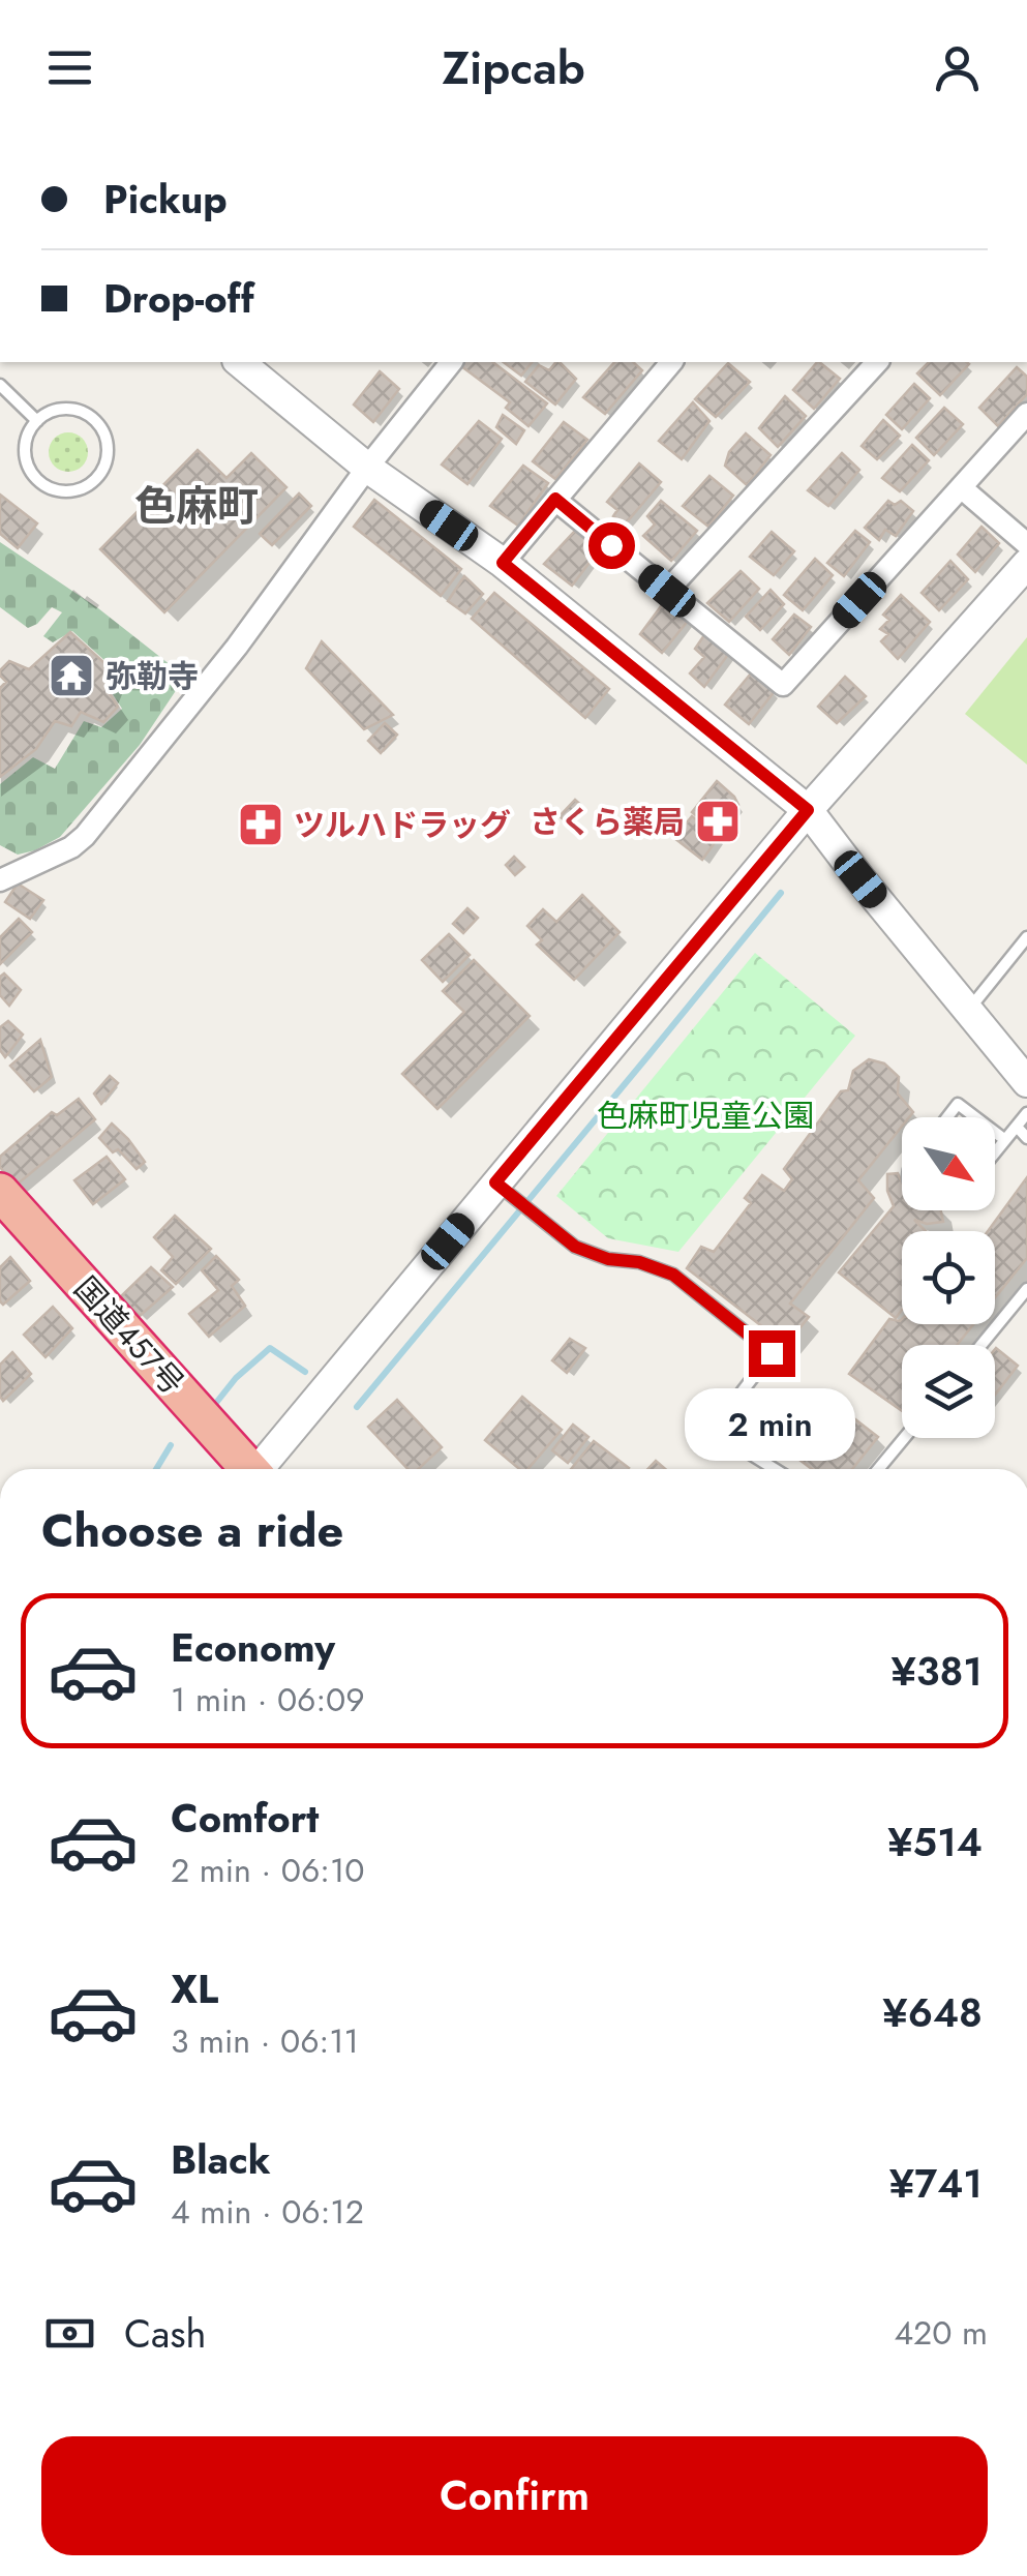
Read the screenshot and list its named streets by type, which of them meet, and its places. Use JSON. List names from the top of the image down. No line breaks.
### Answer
{"streets":{"highway":["国道457号"]},"districts":["色麻町"],"parks":["色麻町児童公園"],"places":{"temple":["弥勒寺"],"pharmacy":["さくら薬局","ツルハドラッグ"]},"north":"bottom right","page":{"header":"Zipcab","banner":["Pickup","Drop-off"],"bubble":"2 min","heading":"Choose a ride","list":[{"name":"Economy","note":"1 min · 06:09","value":"¥381"},{"name":"Comfort","note":"2 min · 06:10","value":"¥514"},{"name":"XL","note":"3 min · 06:11","value":"¥648"},{"name":"Black","note":"4 min · 06:12","value":"¥741"}],"pay":["Cash","420 m"],"buttons":"Confirm"}}
